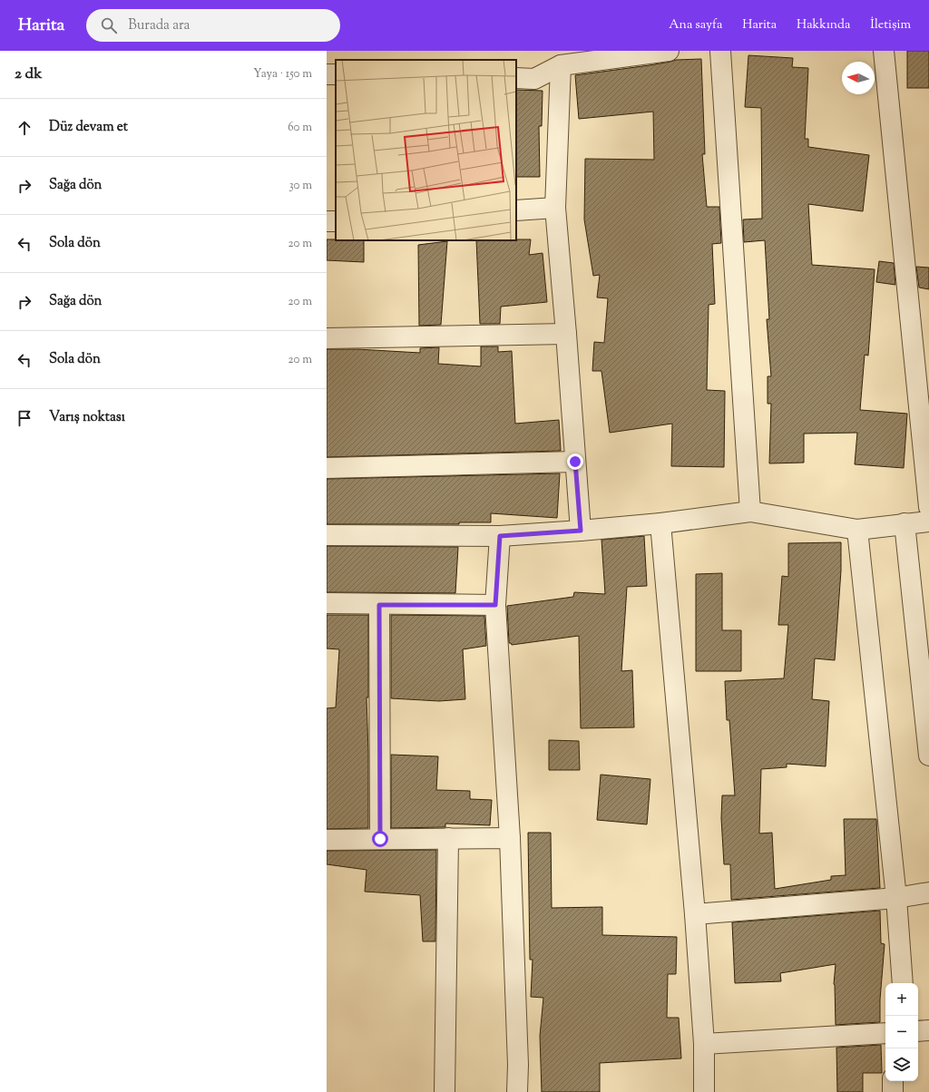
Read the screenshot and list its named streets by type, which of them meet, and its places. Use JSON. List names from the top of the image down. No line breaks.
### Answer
{"north":"left","page":{"header":"Harita","search":"Burada ara","nav":["Ana sayfa","Harita","Hakkında","İletişim"],"heading":["2 dk","Yaya · 150 m"],"list":[["Düz devam et","60 m"],["Sağa dön","30 m"],["Sola dön","20 m"],["Sağa dön","20 m"],["Sola dön","20 m"],"Varış noktası"],"map_buttons":["+","−"]}}
